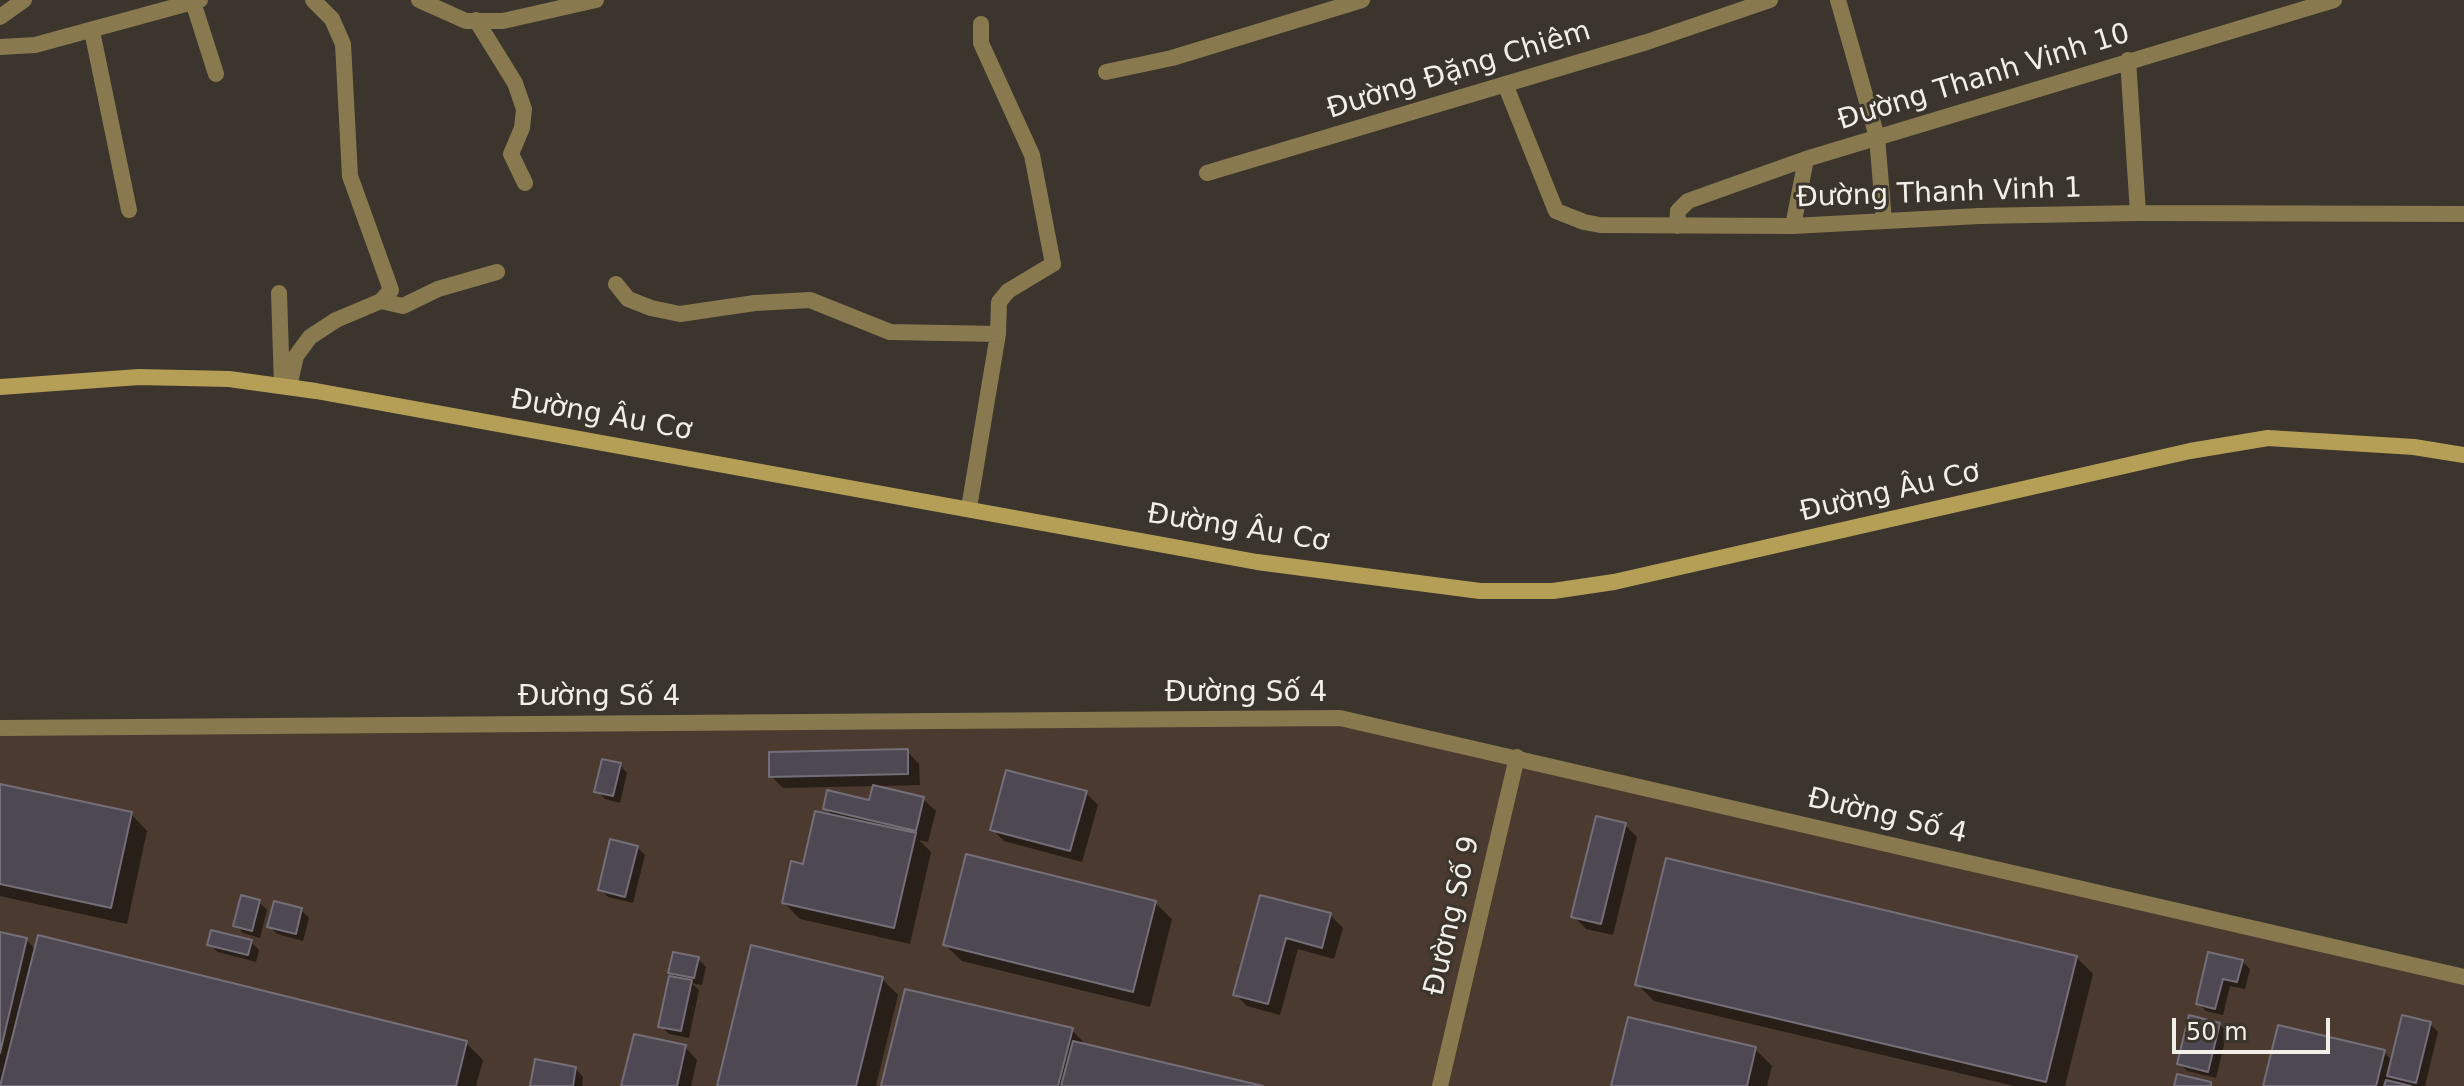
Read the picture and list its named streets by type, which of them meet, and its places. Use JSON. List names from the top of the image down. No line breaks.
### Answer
{"streets":{"main road":["Đường Âu Cơ"],"street":["Đường Đặng Chiêm","Đường Thanh Vinh 10","Đường Thanh Vinh 1","Đường Số 4","Đường Số 9"]},"crossings":[["Đường Đặng Chiêm","Đường Thanh Vinh 1"],["Đường Thanh Vinh 10","Đường Thanh Vinh 1"],["Đường Số 4","Đường Số 9"]],"scale_bar":"50 m"}
